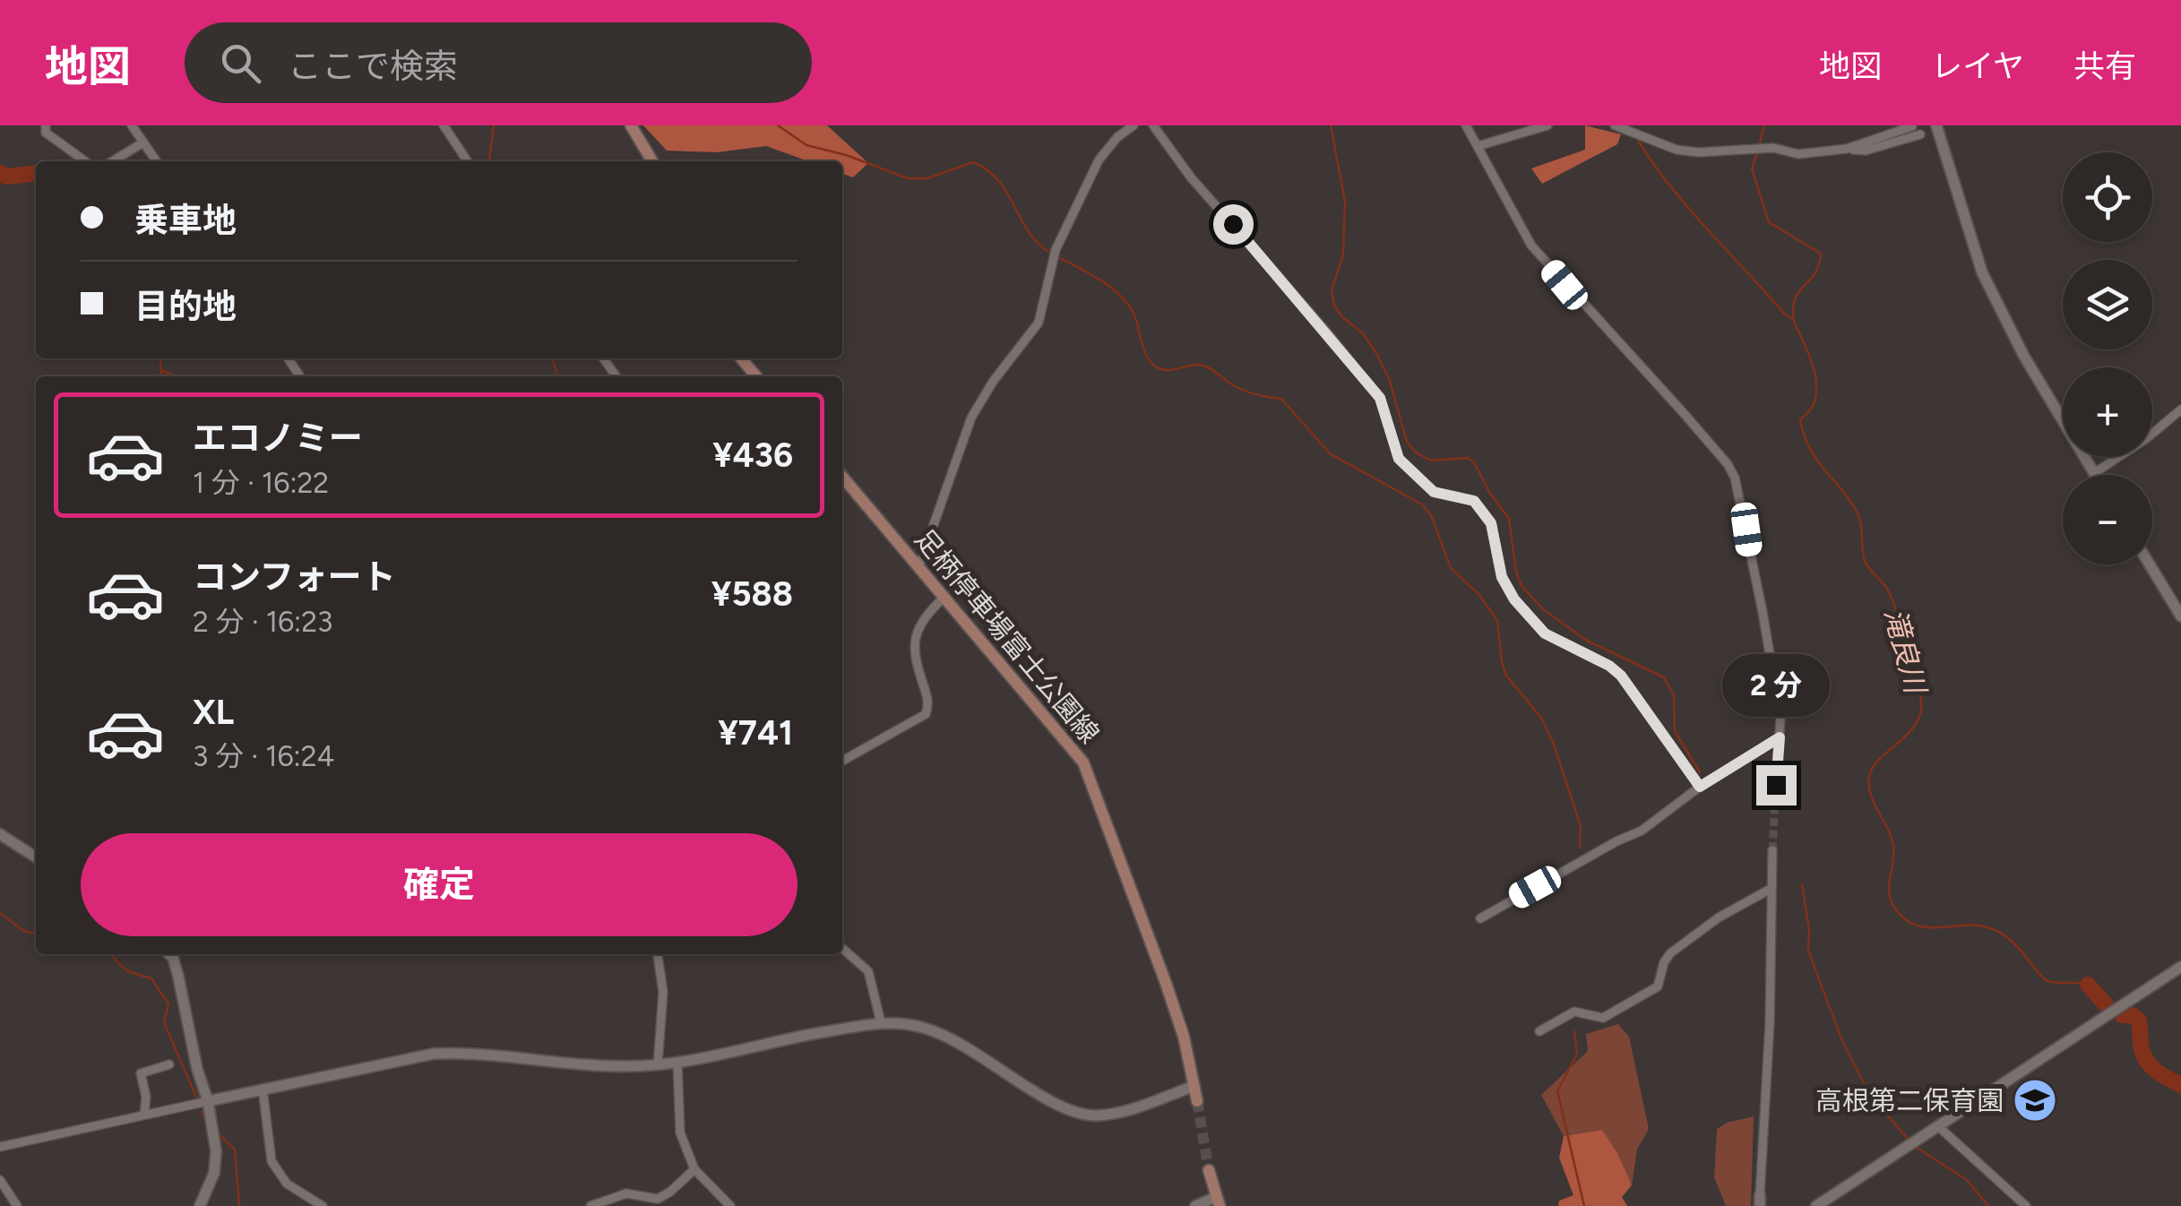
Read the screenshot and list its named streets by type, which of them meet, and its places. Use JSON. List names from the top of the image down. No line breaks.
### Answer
{"streets":{"main road":["足柄停車場富士公園線"]},"water":["滝良川"],"places":{"school or university":["高根第二保育園"]},"page":{"header":"地図","search":"ここで検索","nav":["地図","レイヤ","共有"],"map_buttons":["+","−"],"banner":["乗車地","目的地"],"list":[{"name":"エコノミー","note":"1 分 · 16:22","value":"¥436"},{"name":"コンフォート","note":"2 分 · 16:23","value":"¥588"},{"name":"XL","note":"3 分 · 16:24","value":"¥741"}],"bubble":"2 分","buttons":"確定"}}
